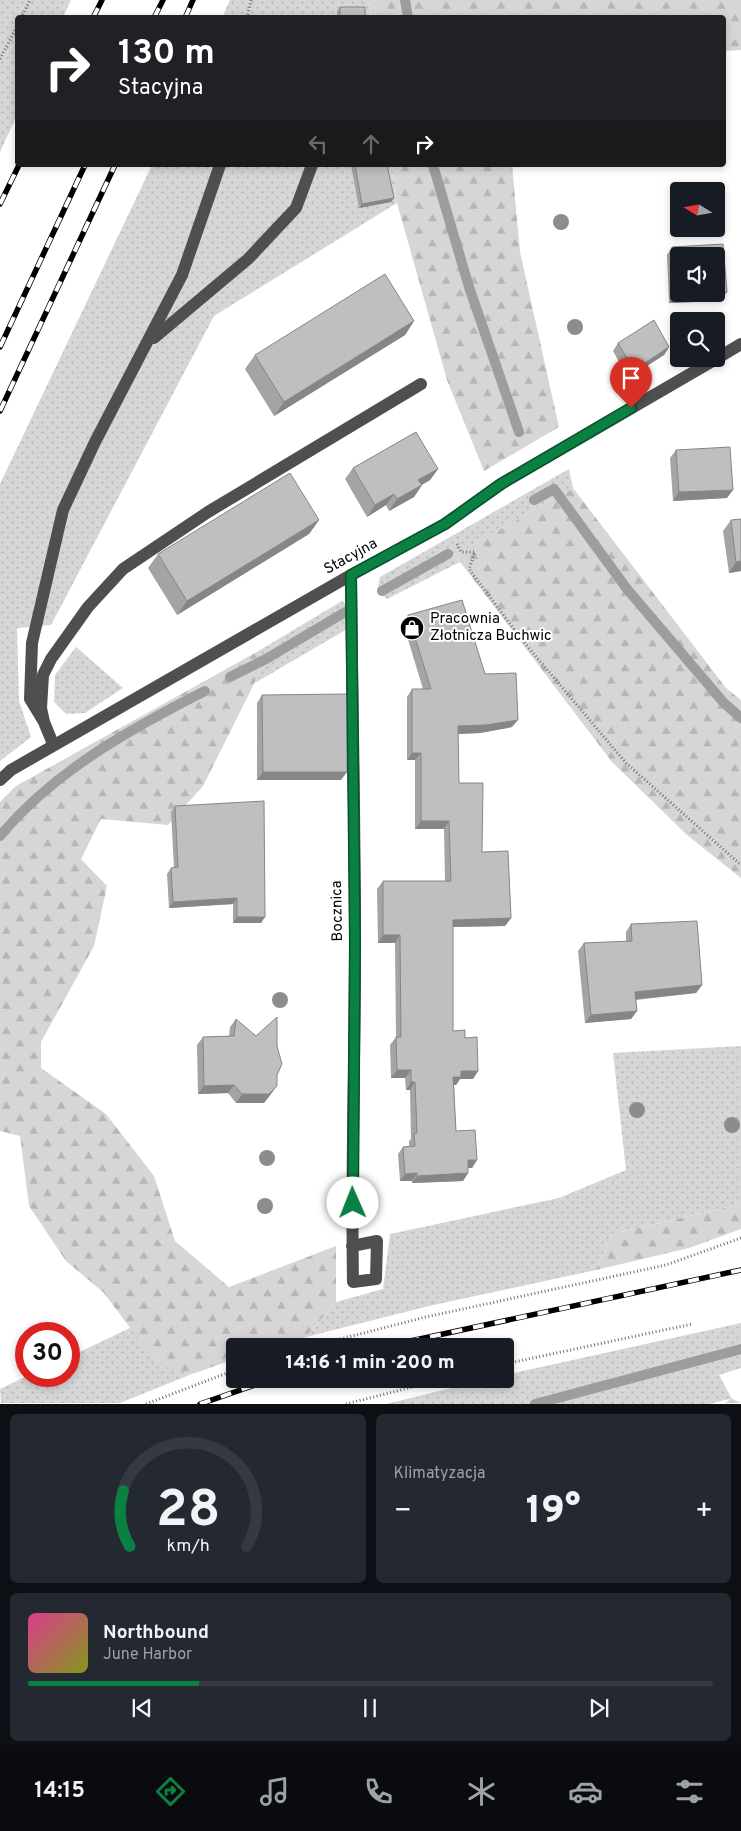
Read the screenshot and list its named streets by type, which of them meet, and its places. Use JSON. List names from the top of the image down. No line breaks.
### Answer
{"streets":{"street":["Stacyjna","Bocznica"]},"crossings":[["Stacyjna","Bocznica"]],"places":{"shop":["Pracownia Złotnicza Buchwic"]},"north":"left","page":{"turn":["130 m","Stacyjna"],"limit":"30","trip":"14:16 · 1 min · 200 m","tile":"Klimatyzacja","heat":["−","19°","+"],"song":["Northbound","June Harbor"],"tabs":"14:15","gauge":["28","km/h"]}}
